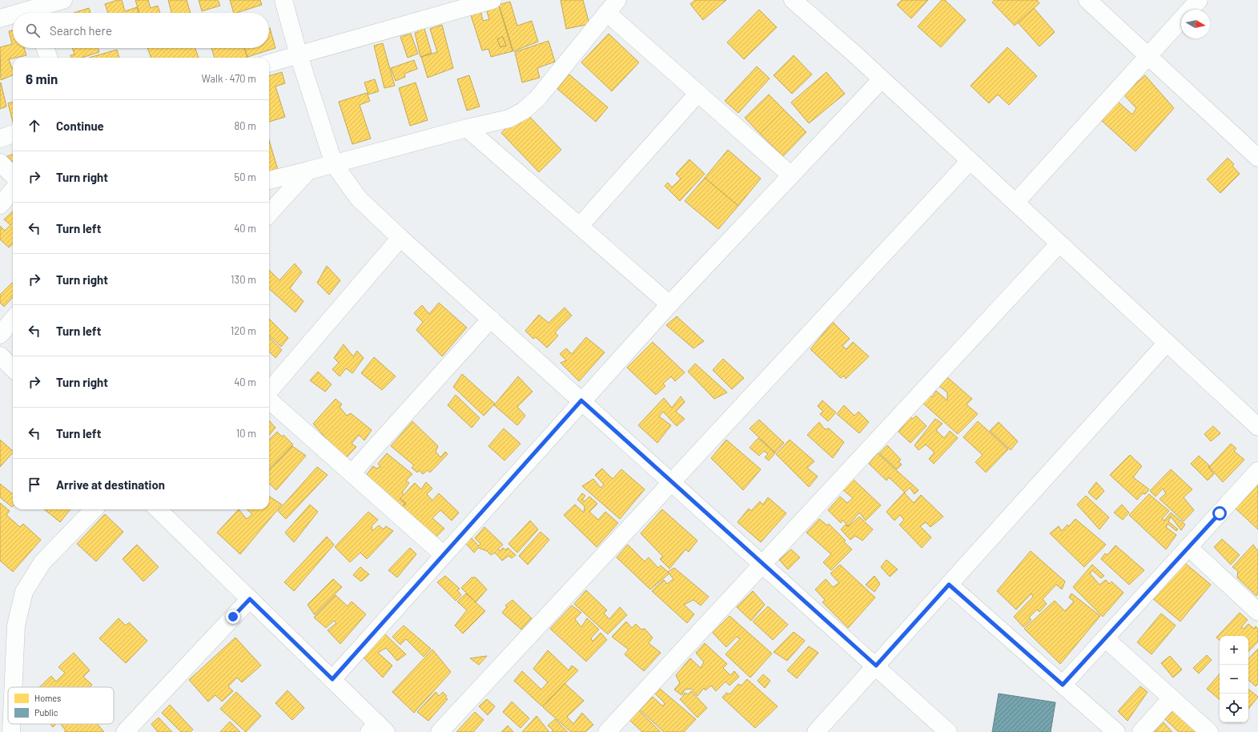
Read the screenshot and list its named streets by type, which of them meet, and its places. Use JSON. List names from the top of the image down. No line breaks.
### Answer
{"legend":["Homes","Public"],"north":"right","page":{"search":"Search here","heading":["6 min","Walk · 470 m"],"list":[["Continue","80 m"],["Turn right","50 m"],["Turn left","40 m"],["Turn right","130 m"],["Turn left","120 m"],["Turn right","40 m"],["Turn left","10 m"],"Arrive at destination"],"map_buttons":["+","−"]}}
